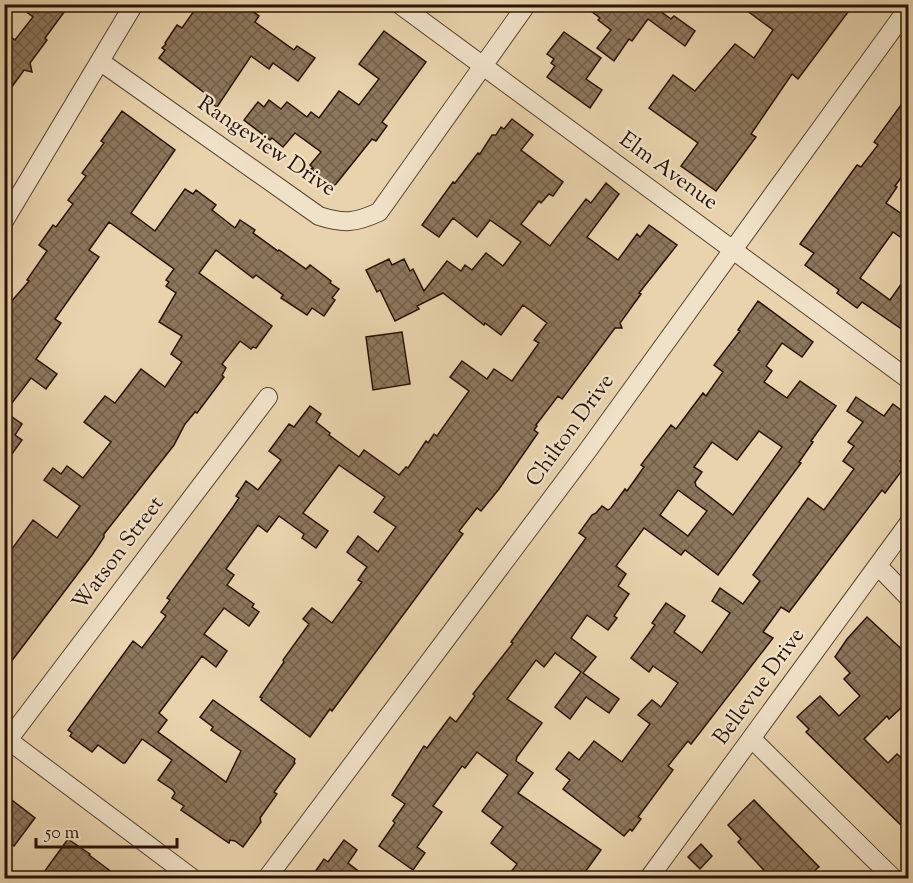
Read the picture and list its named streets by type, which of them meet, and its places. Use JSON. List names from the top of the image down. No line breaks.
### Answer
{"streets":{"street":["Rangeview Drive","Elm Avenue","Chilton Drive","Watson Street","Bellevue Drive"]},"crossings":[["Rangeview Drive","Elm Avenue"],["Elm Avenue","Chilton Drive"]],"scale_bar":"50 m"}
